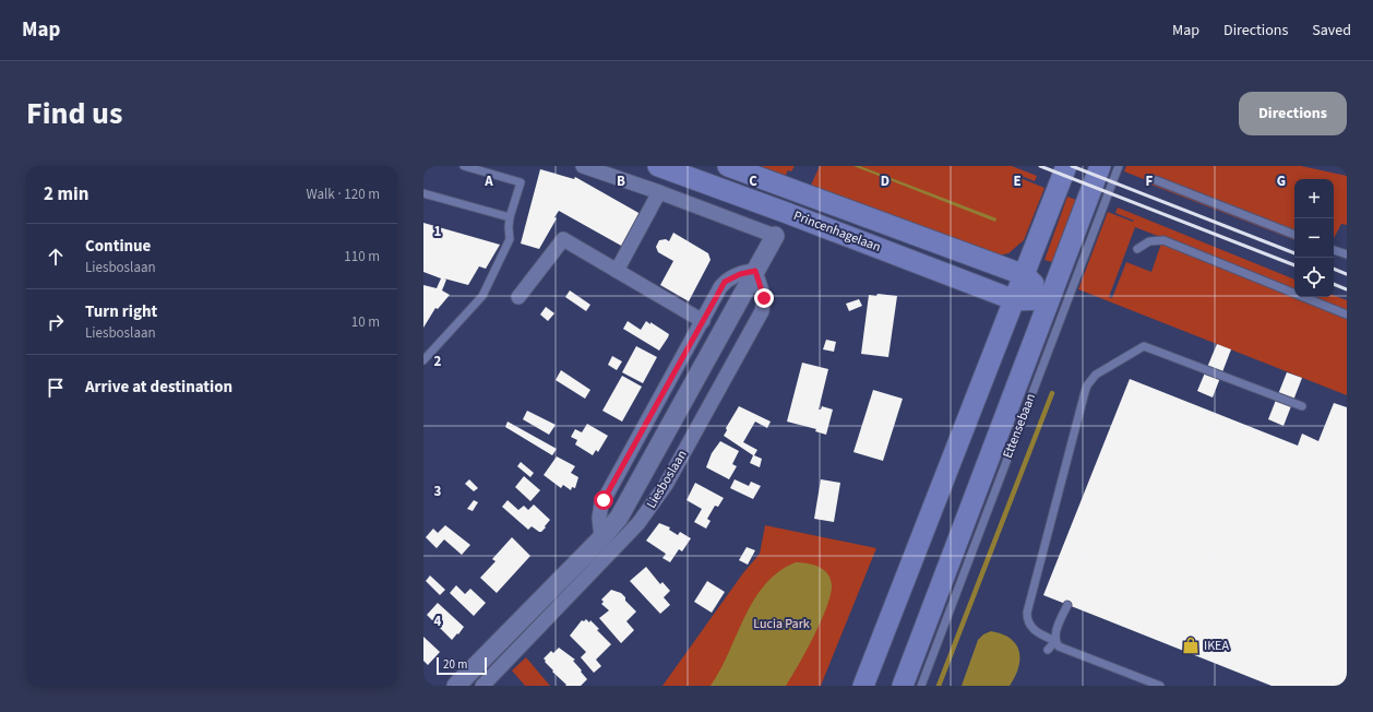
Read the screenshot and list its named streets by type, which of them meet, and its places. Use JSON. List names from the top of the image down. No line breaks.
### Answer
{"streets":{"main road":["Princenhagelaan","Ettensebaan"],"street":["Liesboslaan"]},"parks":["Lucia Park"],"places":{"shop":["IKEA"]},"scale_bar":"20 m","page":{"header":"Map","nav":["Map","Directions","Saved"],"title":"Find us","buttons":"Directions","heading":["2 min","Walk · 120 m"],"map_buttons":["+","−"],"list":[["Continue","Liesboslaan","110 m"],["Turn right","Liesboslaan","10 m"],"Arrive at destination"],"scale":"20 m"},"grid":{"columns":["A","B","C","D","E","F","G"],"rows":["1","2","3","4"]}}
